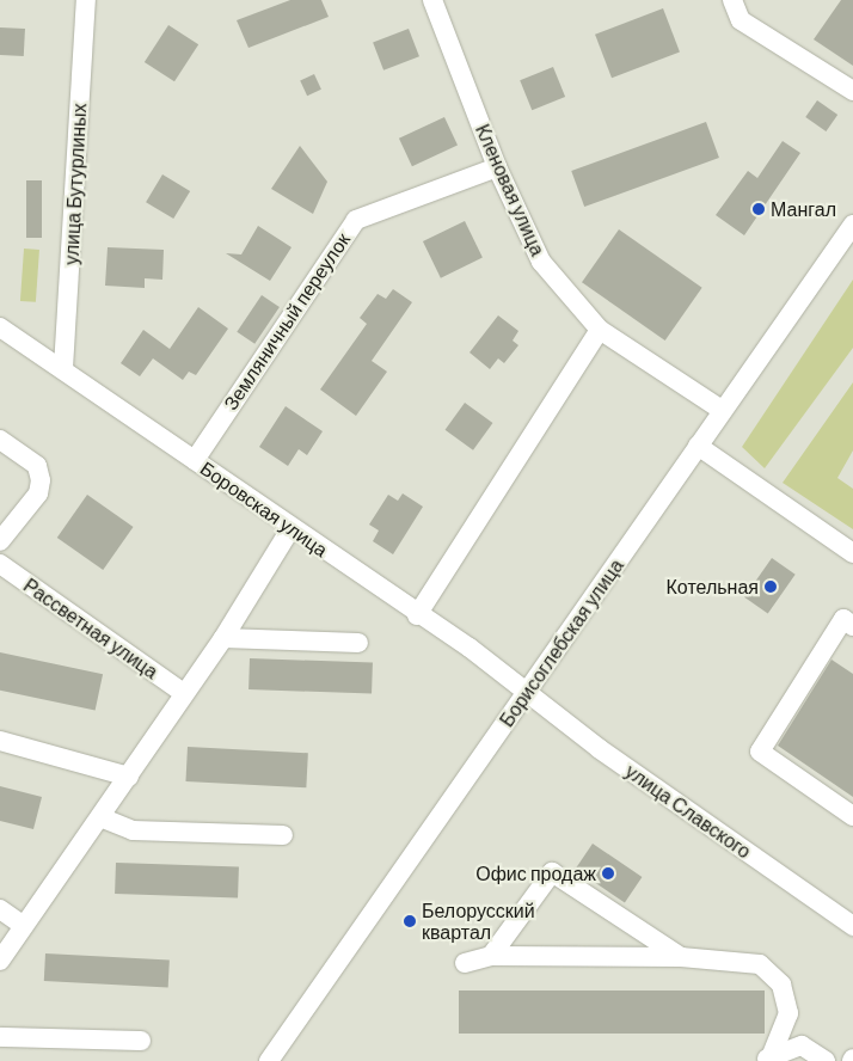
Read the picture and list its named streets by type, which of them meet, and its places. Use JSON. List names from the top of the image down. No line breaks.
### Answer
{"streets":{"street":["улица Бутурлиных","Кленовая улица","Земляничный переулок","Боровская улица","Рассветная улица","Борисоглебская улица","улица Славского"]},"crossings":[["улица Бутурлиных","Боровская улица"],["Кленовая улица","Земляничный переулок"],["Кленовая улица","Борисоглебская улица"],["Земляничный переулок","Боровская улица"],["Боровская улица","Борисоглебская улица"],["Боровская улица","улица Славского"],["Борисоглебская улица","улица Славского"]],"places":["Мангал","Котельная","Офис продаж","Белорусский квартал"]}
